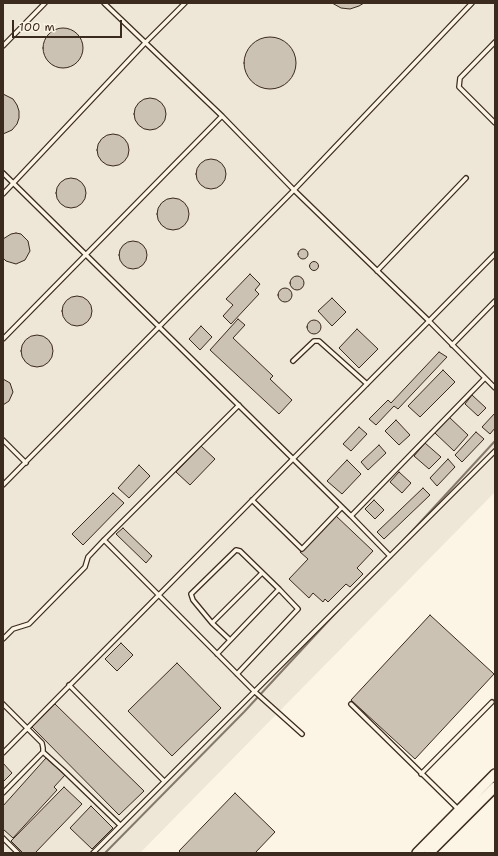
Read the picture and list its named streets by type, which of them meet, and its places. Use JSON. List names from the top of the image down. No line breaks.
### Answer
{"scale_bar":"100 m"}
